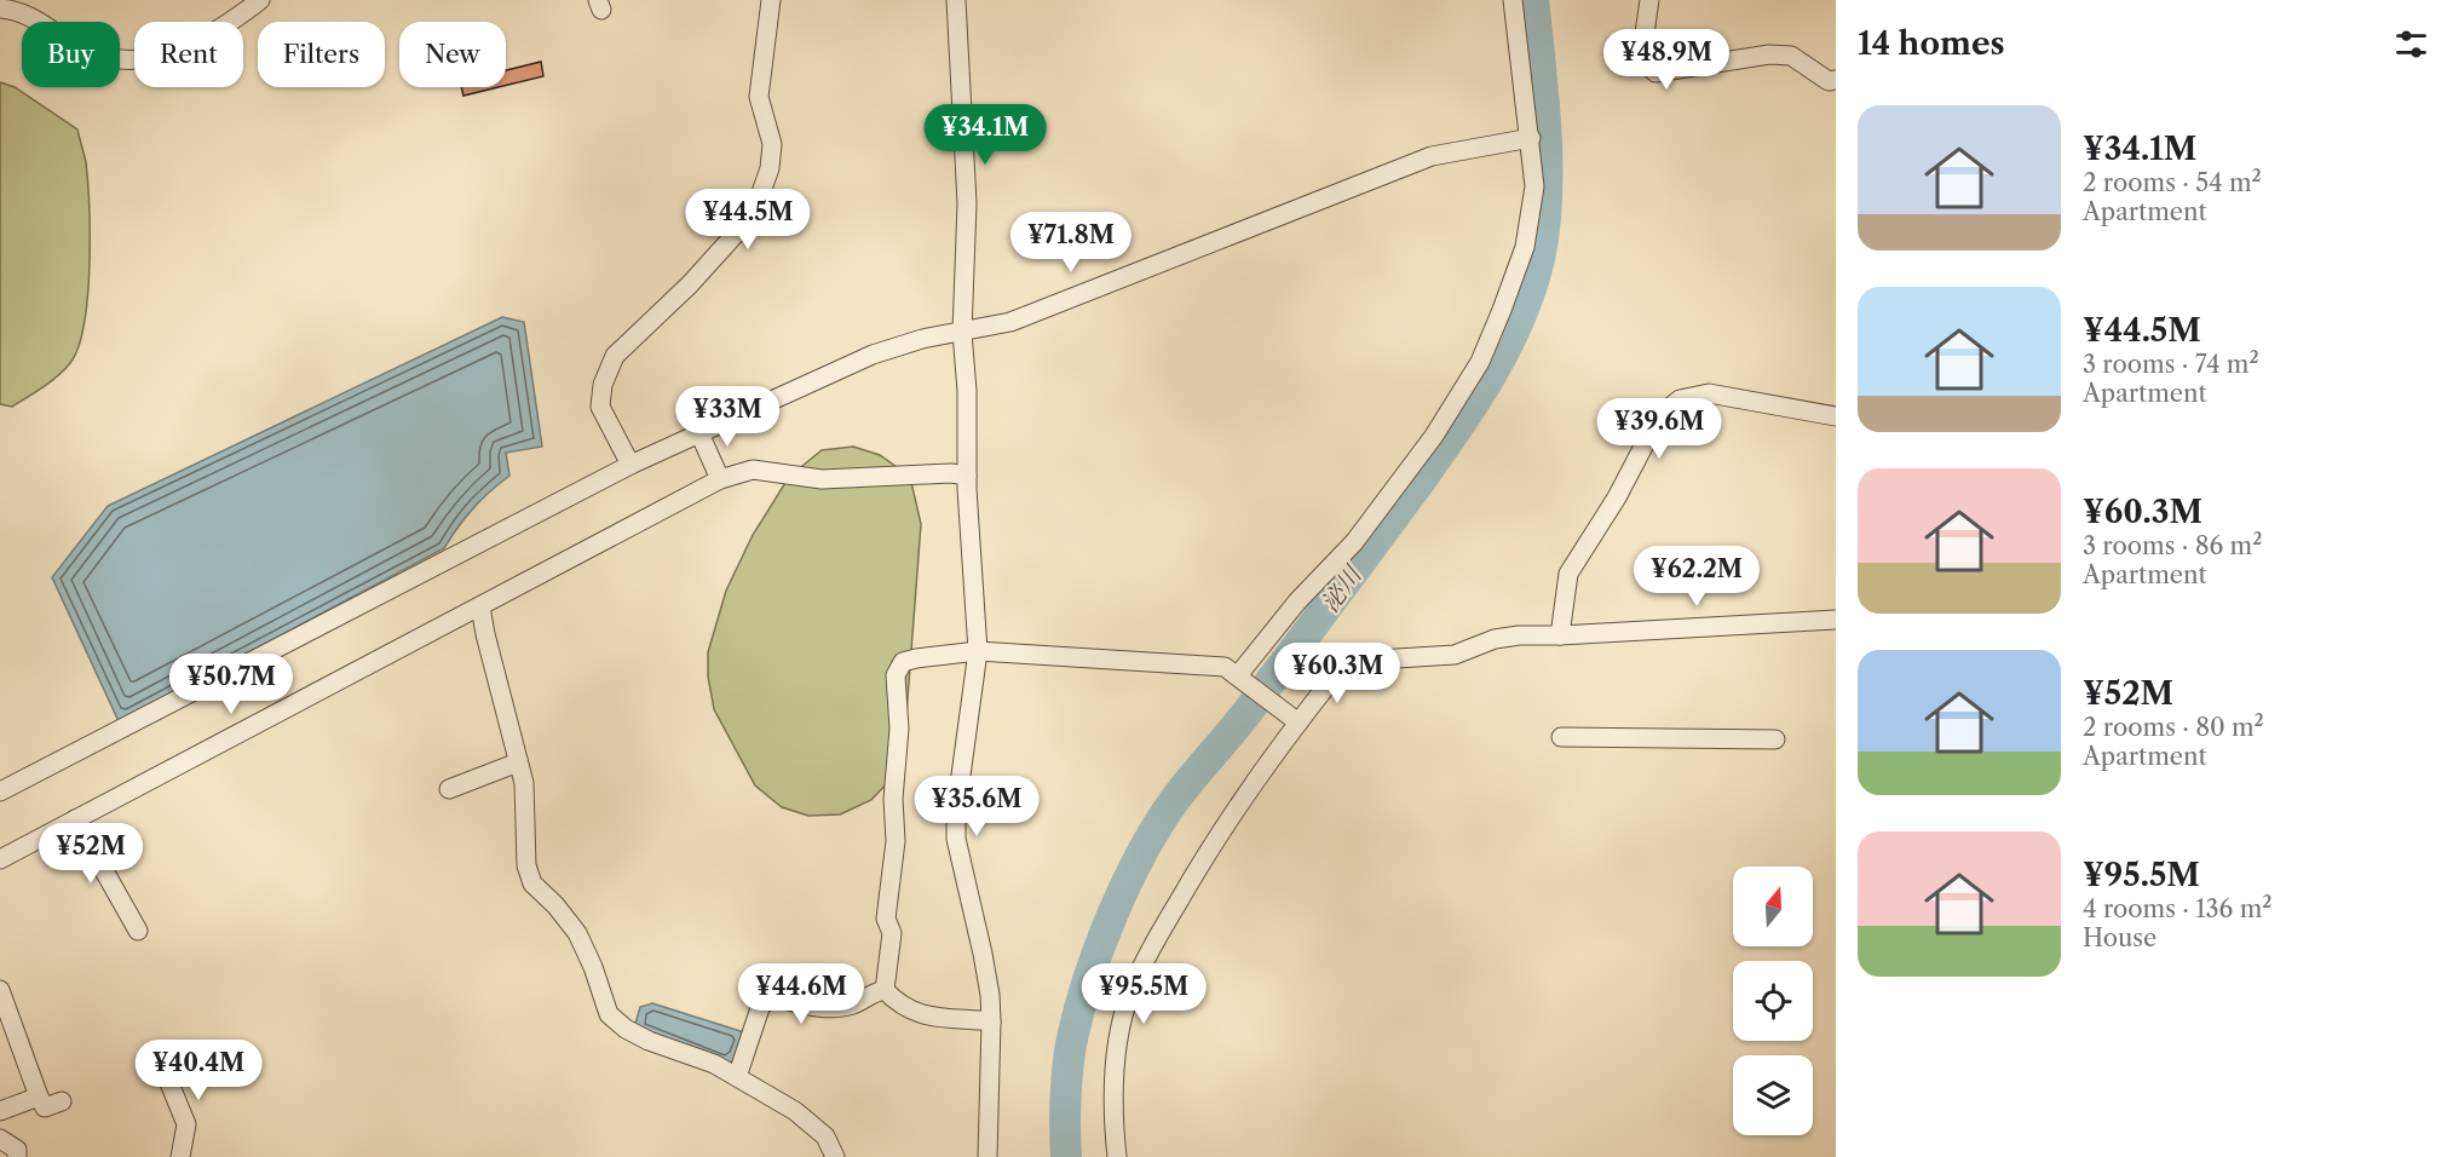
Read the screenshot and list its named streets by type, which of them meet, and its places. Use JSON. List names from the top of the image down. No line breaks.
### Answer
{"water":["泌川"],"north":"top","page":{"heading":"14 homes","chip":["Buy","Rent","Filters","New"],"price":["¥48.9M","¥34.1M","¥44.5M","¥71.8M","¥33M","¥39.6M","¥62.2M","¥60.3M","¥50.7M","¥35.6M","¥52M","¥44.6M","¥95.5M","¥40.4M"],"list":[{"name":"¥34.1M","note":"2 rooms · 54 m² · Apartment"},{"name":"¥44.5M","note":"3 rooms · 74 m² · Apartment"},{"name":"¥60.3M","note":"3 rooms · 86 m² · Apartment"},{"name":"¥52M","note":"2 rooms · 80 m² · Apartment"},{"name":"¥95.5M","note":"4 rooms · 136 m² · House"}]}}
